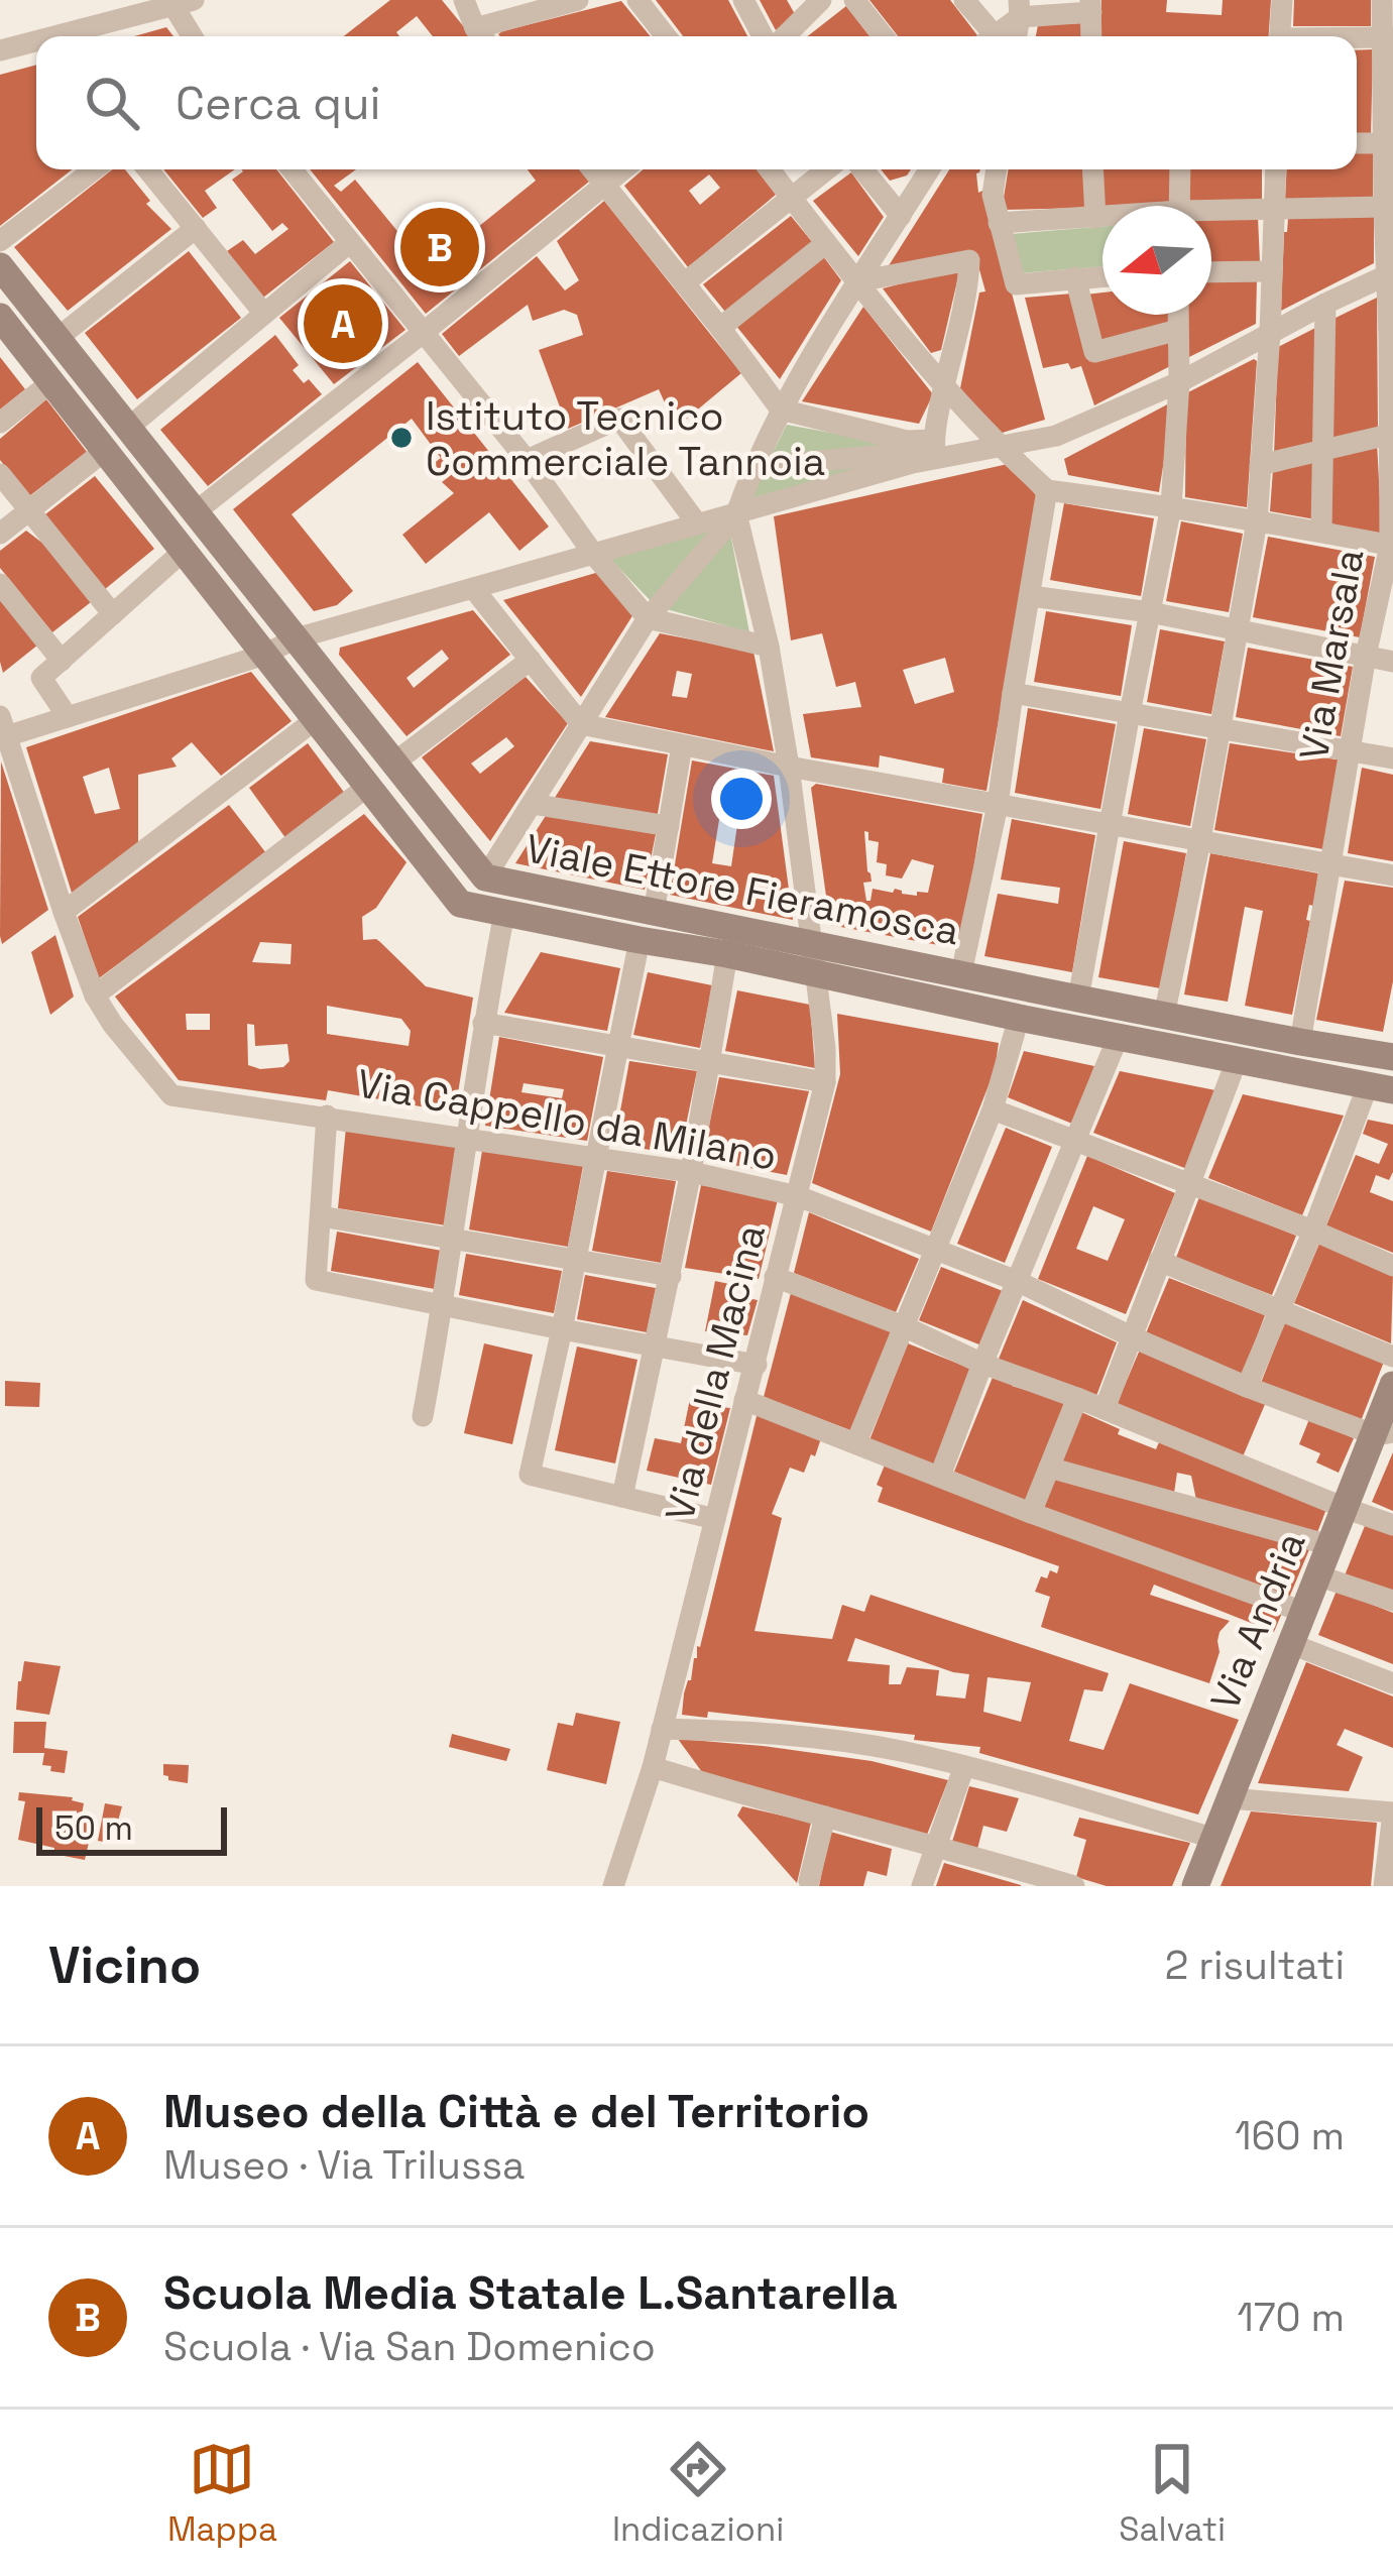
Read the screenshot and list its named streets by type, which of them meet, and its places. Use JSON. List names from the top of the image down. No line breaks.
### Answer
{"streets":{"main road":["Viale Ettore Fieramosca","Via Andria"],"street":["Via Marsala","Via Cappello da Milano","Via della Macina"]},"crossings":[["Via Marsala","Viale Ettore Fieramosca"],["Viale Ettore Fieramosca","Via della Macina"],["Via Cappello da Milano","Via della Macina"],["Via Cappello da Milano","Via Andria"]],"places":["Istituto Tecnico Commerciale Tannoia"],"scale_bar":"50 m","north":"left","page":{"search":"Cerca qui","pins":["B","A"],"scale":"50 m","heading":["Vicino","2 risultati"],"list":[{"mark":"A","name":"Museo della Città e del Territorio","note":"Museo · Via Trilussa","value":"160 m"},{"mark":"B","name":"Scuola Media Statale L.Santarella","note":"Scuola · Via San Domenico","value":"170 m"}],"nav":["Mappa","Indicazioni","Salvati"]}}
